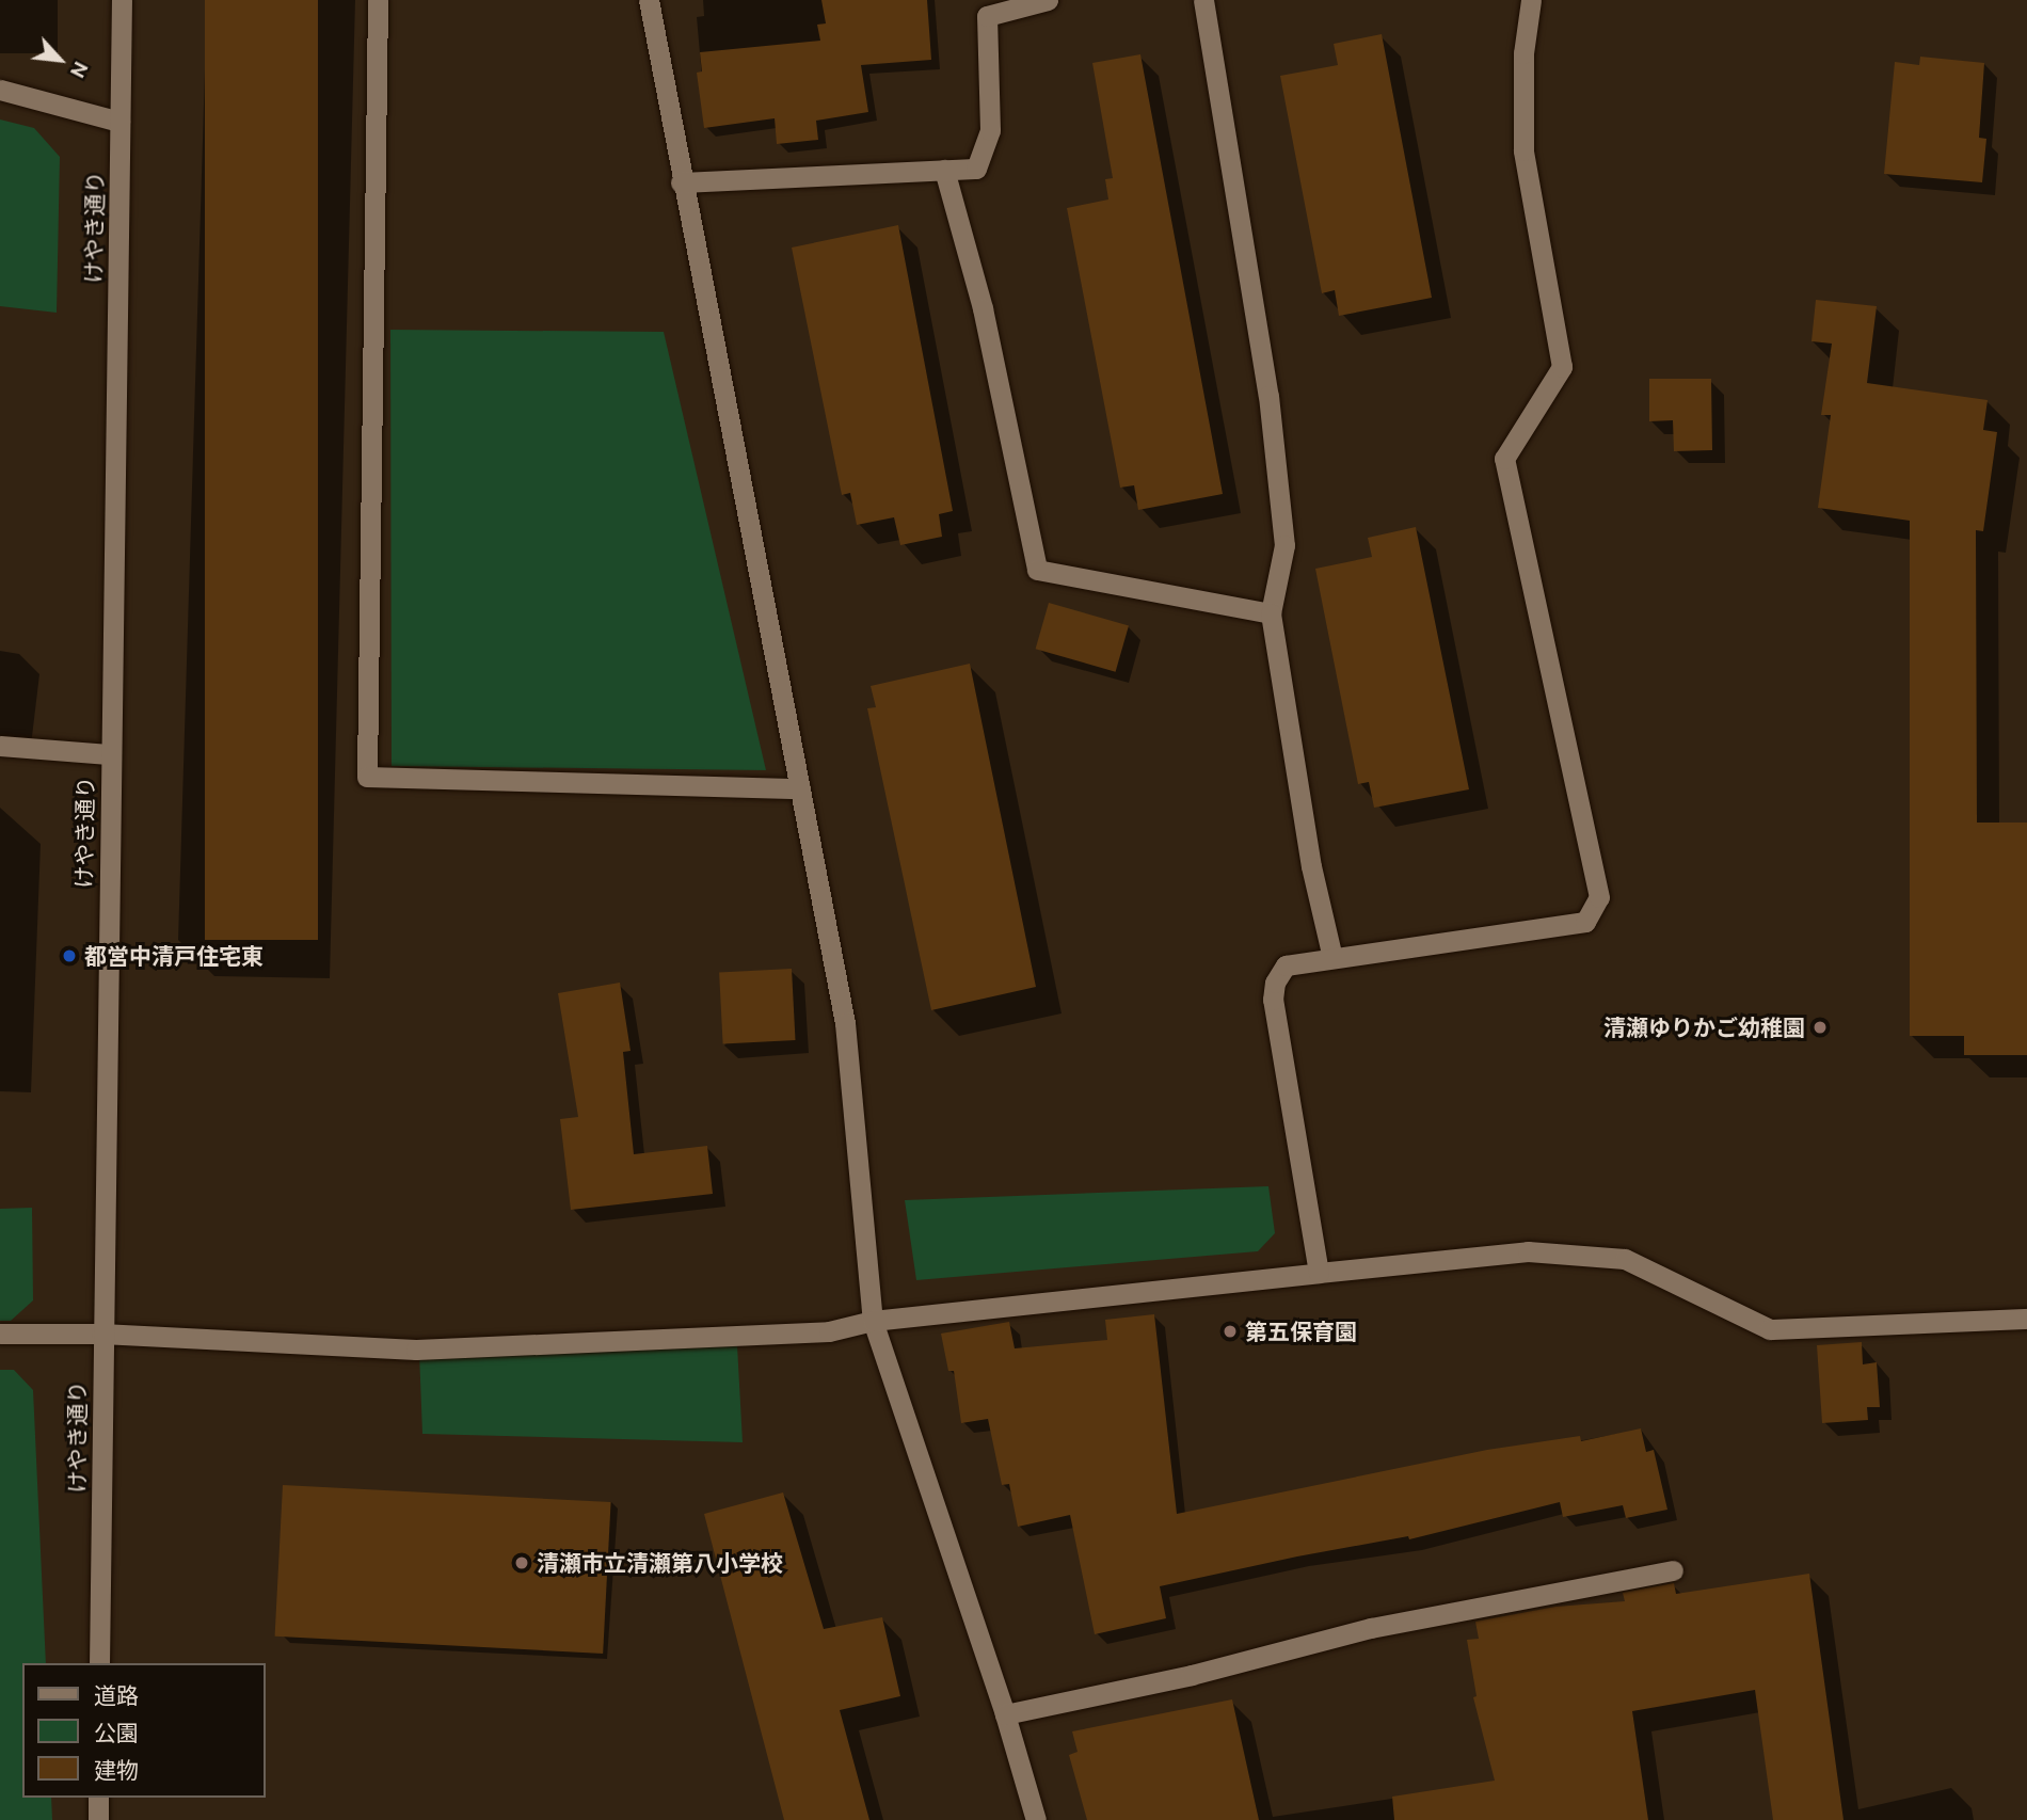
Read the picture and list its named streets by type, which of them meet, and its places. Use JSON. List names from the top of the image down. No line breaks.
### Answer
{"streets":{"street":["けやき通り"]},"places":["都営中清戸住宅東","清瀬ゆりかご幼稚園","第五保育園","清瀬市立清瀬第八小学校"],"legend":["道路","公園","建物"],"north":"bottom right"}
